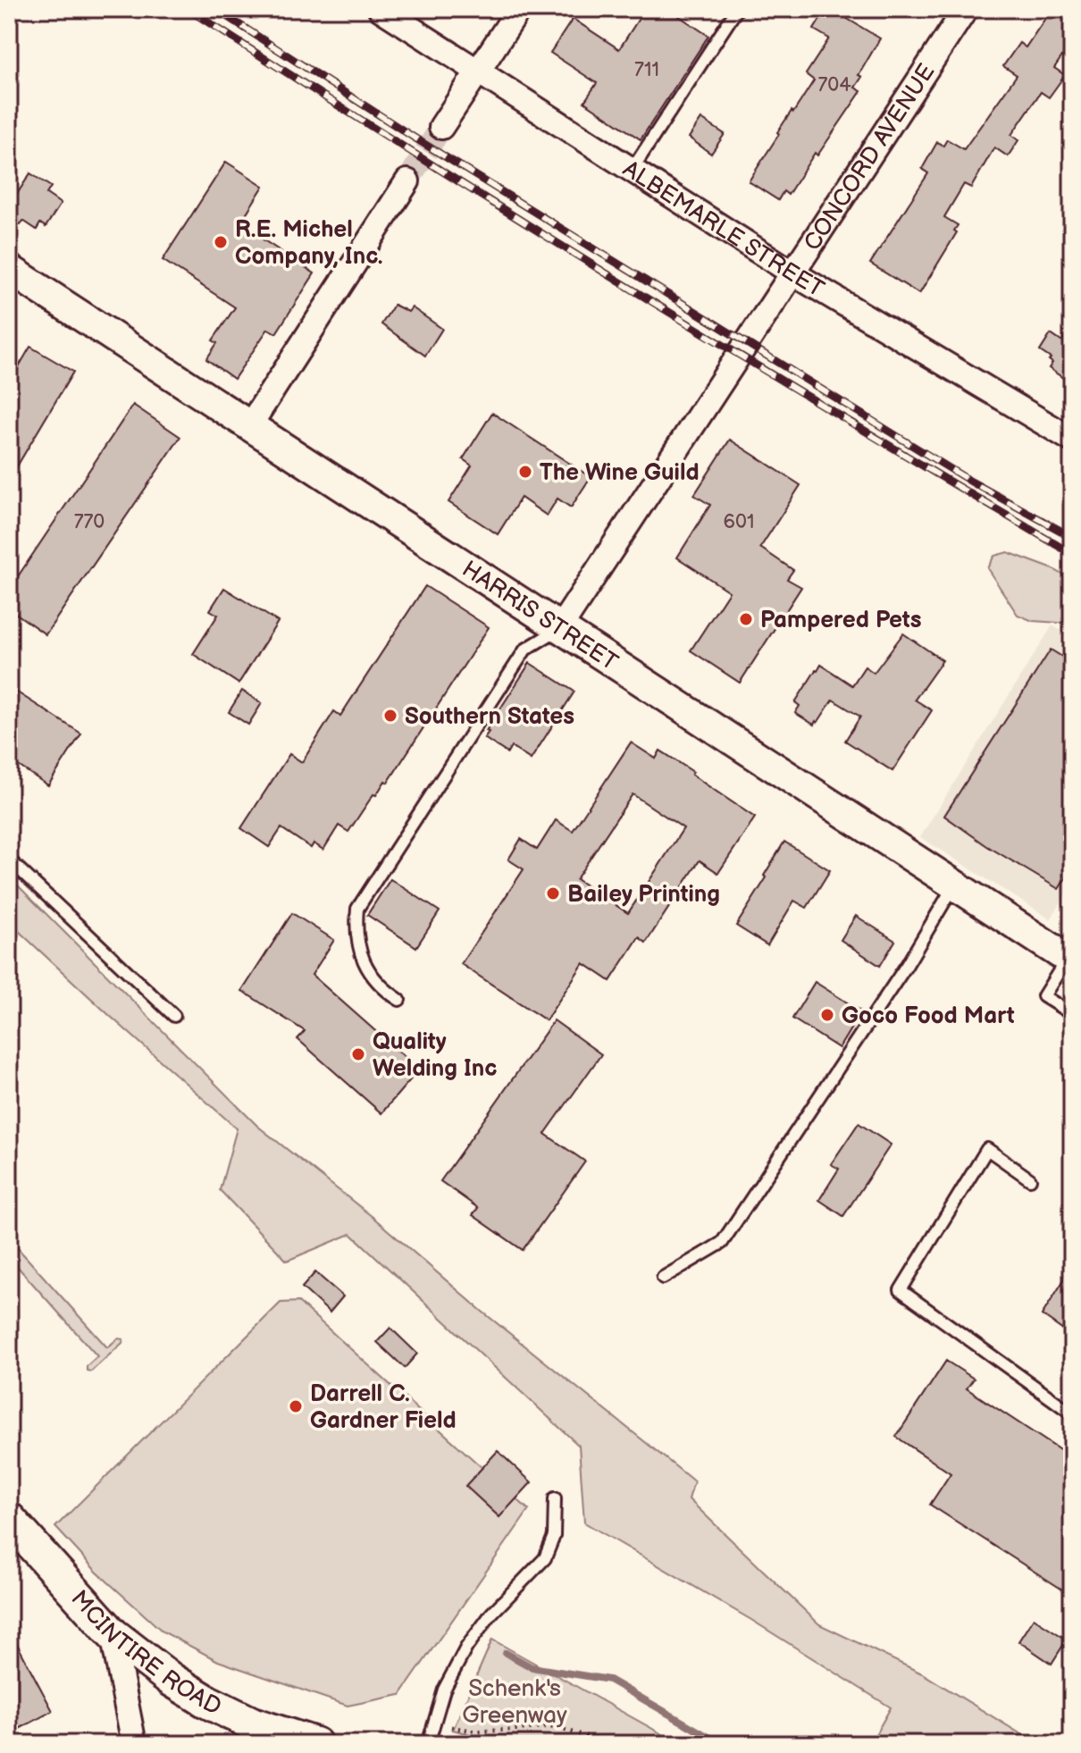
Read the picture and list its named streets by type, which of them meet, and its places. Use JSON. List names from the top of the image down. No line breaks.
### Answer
{"streets":{"main road":["MCINTIRE ROAD"],"street":["CONCORD AVENUE","ALBEMARLE STREET","HARRIS STREET"]},"crossings":[["CONCORD AVENUE","ALBEMARLE STREET"],["CONCORD AVENUE","HARRIS STREET"]],"parks":["Schenk's Greenway"],"places":["R.E. Michel Company, Inc.","The Wine Guild","Pampered Pets","Southern States","Bailey Printing","Goco Food Mart","Quality Welding Inc","Darrell C. Gardner Field"],"house_numbers":["711","704","770","601"]}
